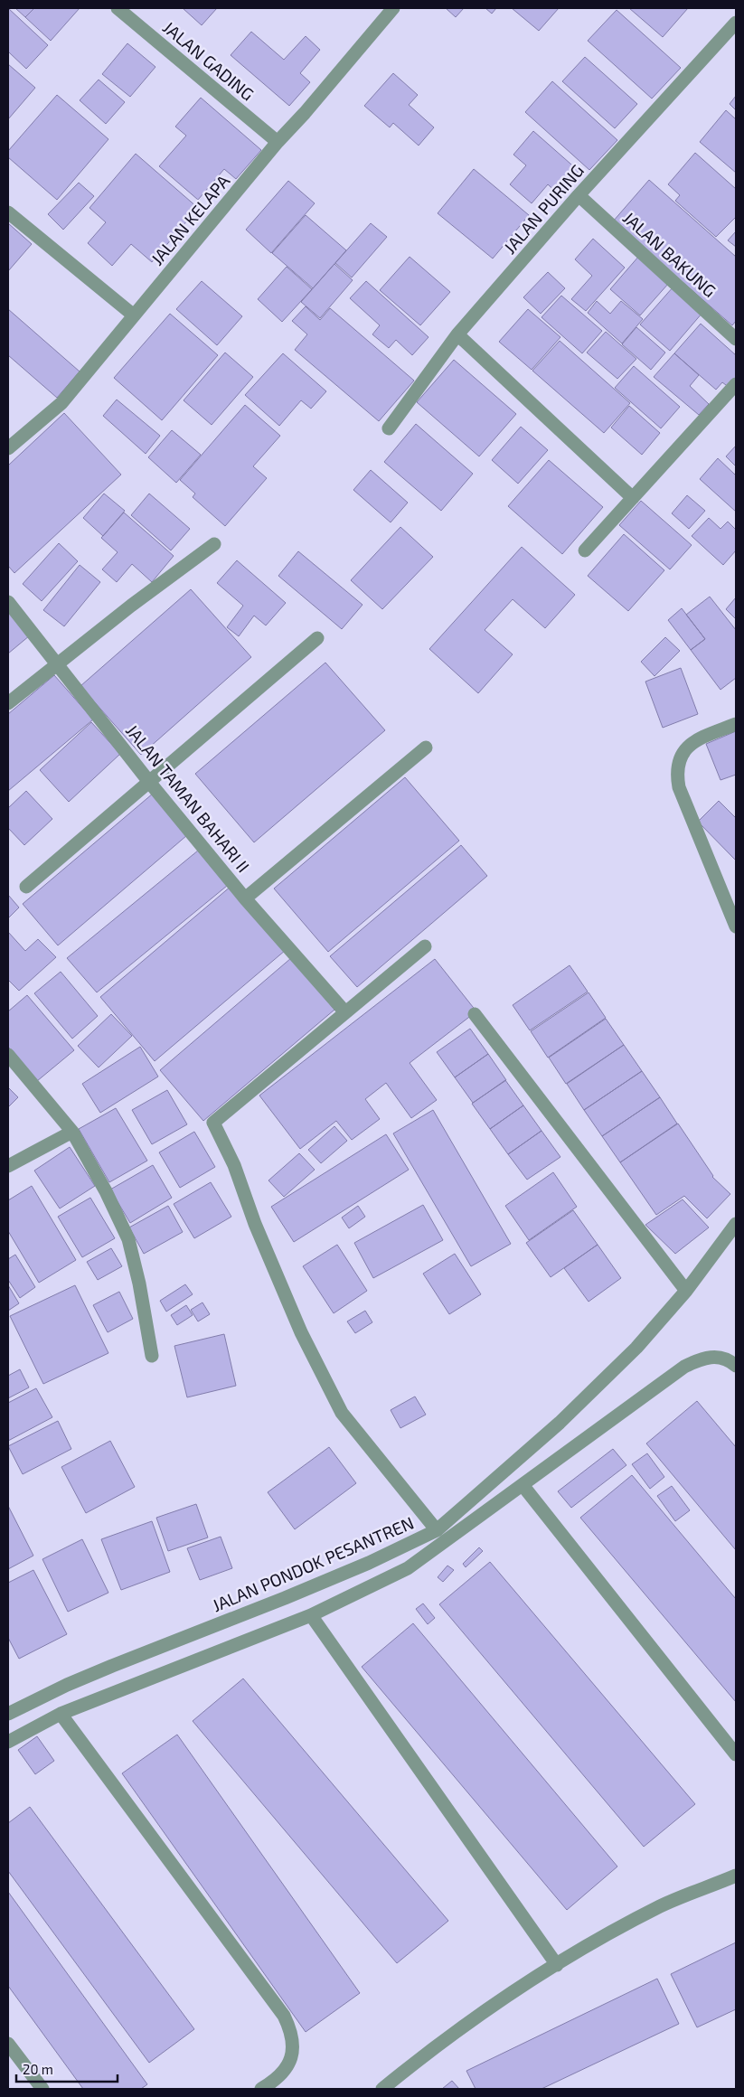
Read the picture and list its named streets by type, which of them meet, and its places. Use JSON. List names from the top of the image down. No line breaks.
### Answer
{"streets":{"street":["JALAN GADING","JALAN PURING","JALAN KELAPA","JALAN BAKUNG","JALAN TAMAN BAHARI II","JALAN PONDOK PESANTREN"]},"crossings":[["JALAN GADING","JALAN KELAPA"],["JALAN PURING","JALAN BAKUNG"]],"scale_bar":"20 m"}
